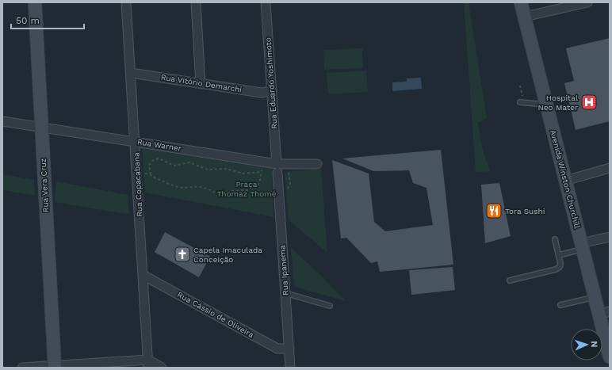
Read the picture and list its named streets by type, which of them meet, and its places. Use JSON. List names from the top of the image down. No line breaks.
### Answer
{"streets":{"main road":["Avenida Winston Churchill","Rua Vera Cruz"],"street":["Rua Vitório Demarchi","Rua Eduardo Yoshimoto","Rua Warner","Rua Copacabana","Rua Ipanema","Rua Cássio de Oliveira"]},"crossings":[["Rua Vitório Demarchi","Rua Eduardo Yoshimoto"],["Rua Vitório Demarchi","Rua Copacabana"],["Rua Eduardo Yoshimoto","Rua Warner"],["Rua Eduardo Yoshimoto","Rua Ipanema"],["Rua Warner","Rua Copacabana"],["Rua Warner","Rua Vera Cruz"],["Rua Warner","Rua Ipanema"],["Rua Copacabana","Rua Cássio de Oliveira"],["Rua Ipanema","Rua Cássio de Oliveira"]],"parks":["Praça Thomaz Thomé"],"places":{"hospital":["Hospital Neo Mater"],"restaurant":["Tora Sushi"],"church":["Capela Imaculada Conceição"]},"scale_bar":"50 m","north":"right"}
